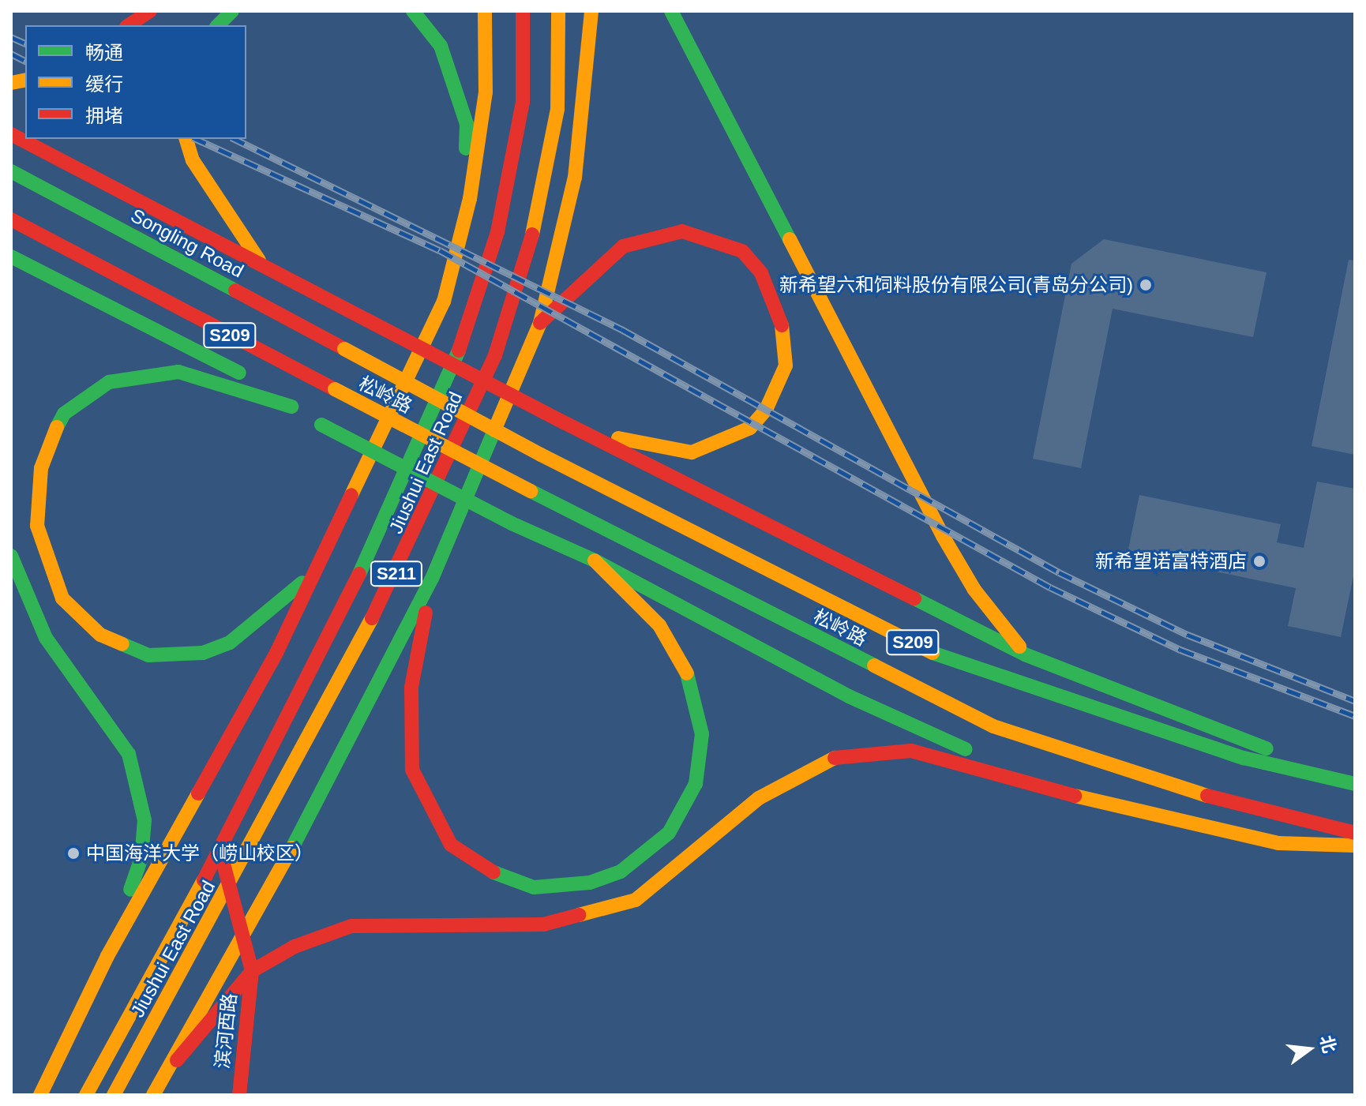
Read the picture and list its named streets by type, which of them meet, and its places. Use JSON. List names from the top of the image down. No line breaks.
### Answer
{"streets":{"main road":["Songling Road","S209","松岭路","Jiushui East Road","S211","滨河西路"]},"crossings":[["Songling Road","松岭路"],["Jiushui East Road","滨河西路"]],"places":["新希望六和饲料股份有限公司(青岛分公司)","新希望诺富特酒店","中国海洋大学（崂山校区）"],"legend":["畅通","缓行","拥堵"],"north":"right"}
